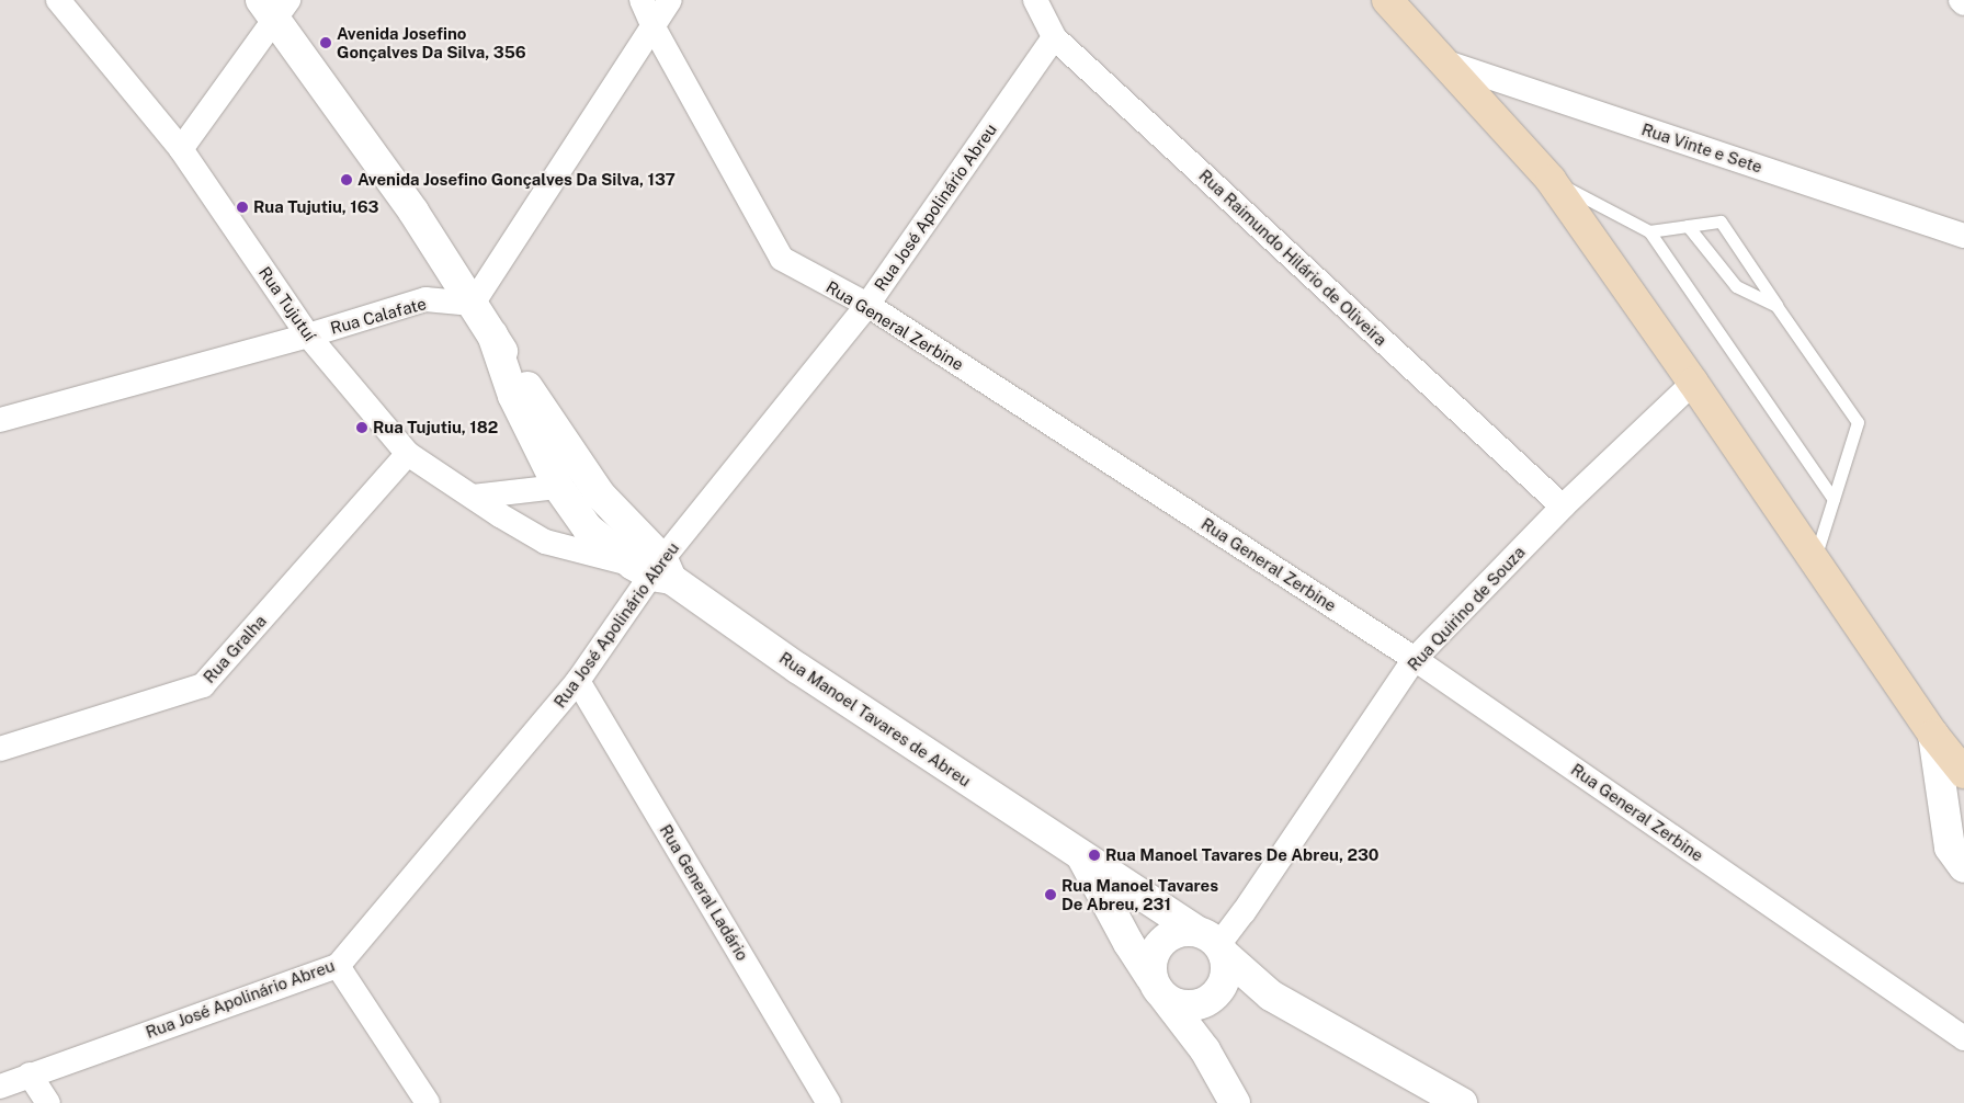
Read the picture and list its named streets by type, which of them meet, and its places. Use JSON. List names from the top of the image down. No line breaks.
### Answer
{"streets":{"street":["Rua Vinte e Sete","Rua José Apolinário Abreu","Rua Raimundo Hilário de Oliveira","Rua Tujutuí","Rua Calafate","Rua General Zerbine","Rua Quirino de Souza","Rua Gralha","Rua Manoel Tavares de Abreu","Rua General Ladário"]},"crossings":[["Rua José Apolinário Abreu","Rua Raimundo Hilário de Oliveira"],["Rua José Apolinário Abreu","Rua Tujutuí"],["Rua José Apolinário Abreu","Rua General Zerbine"],["Rua José Apolinário Abreu","Rua Manoel Tavares de Abreu"],["Rua José Apolinário Abreu","Rua General Ladário"],["Rua Raimundo Hilário de Oliveira","Rua Quirino de Souza"],["Rua Tujutuí","Rua Calafate"],["Rua Tujutuí","Rua Gralha"],["Rua Tujutuí","Rua Manoel Tavares de Abreu"],["Rua General Zerbine","Rua Quirino de Souza"],["Rua Quirino de Souza","Rua Manoel Tavares de Abreu"]],"places":["Avenida Josefino Gonçalves Da Silva, 356","Avenida Josefino Gonçalves Da Silva, 137","Rua Tujutiu, 163","Rua Tujutiu, 182","Rua Manoel Tavares De Abreu, 230","Rua Manoel Tavares De Abreu, 231"]}
